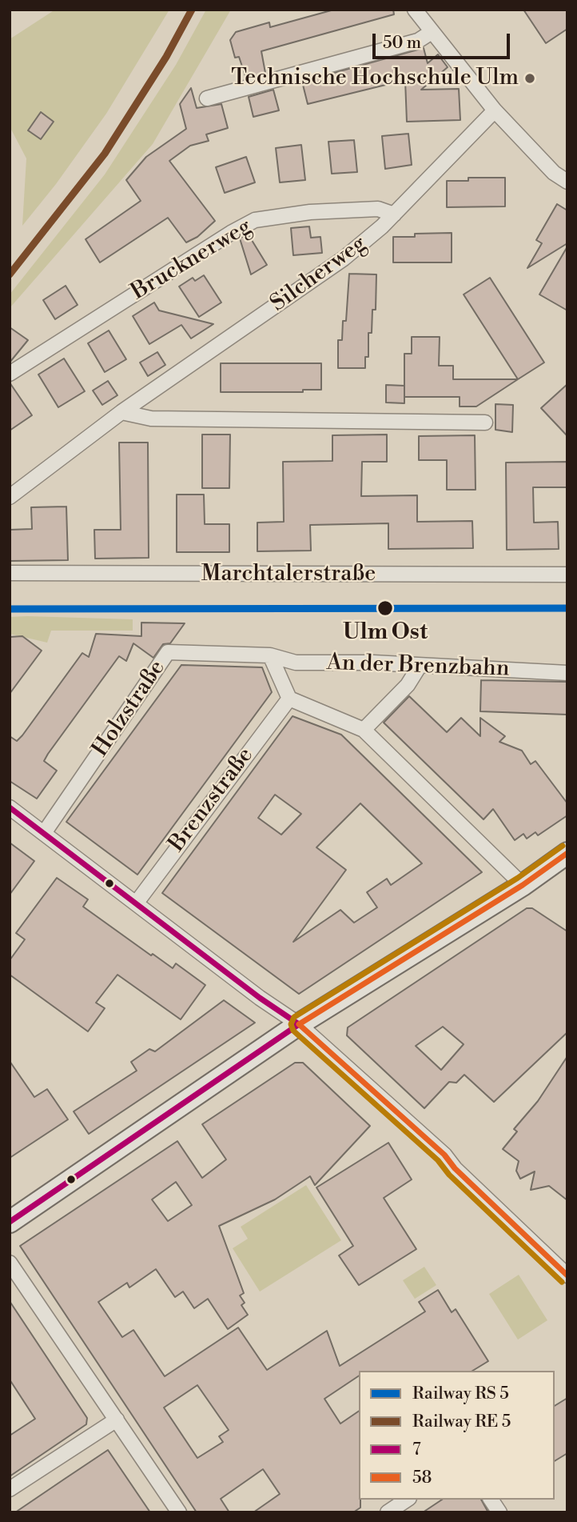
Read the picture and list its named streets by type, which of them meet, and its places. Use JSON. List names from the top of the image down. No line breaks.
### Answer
{"streets":{"street":["Brucknerweg","Silcherweg","Marchtalerstraße","An der Brenzbahn","Holzstraße","Brenzstraße"]},"crossings":[["Brucknerweg","Silcherweg"],["An der Brenzbahn","Holzstraße"]],"places":["Technische Hochschule Ulm","Ulm Ost"],"lines":["transit line 7","transit line 58"],"legend":["Railway RS 5","Railway RE 5","7","58"],"scale_bar":"50 m"}
